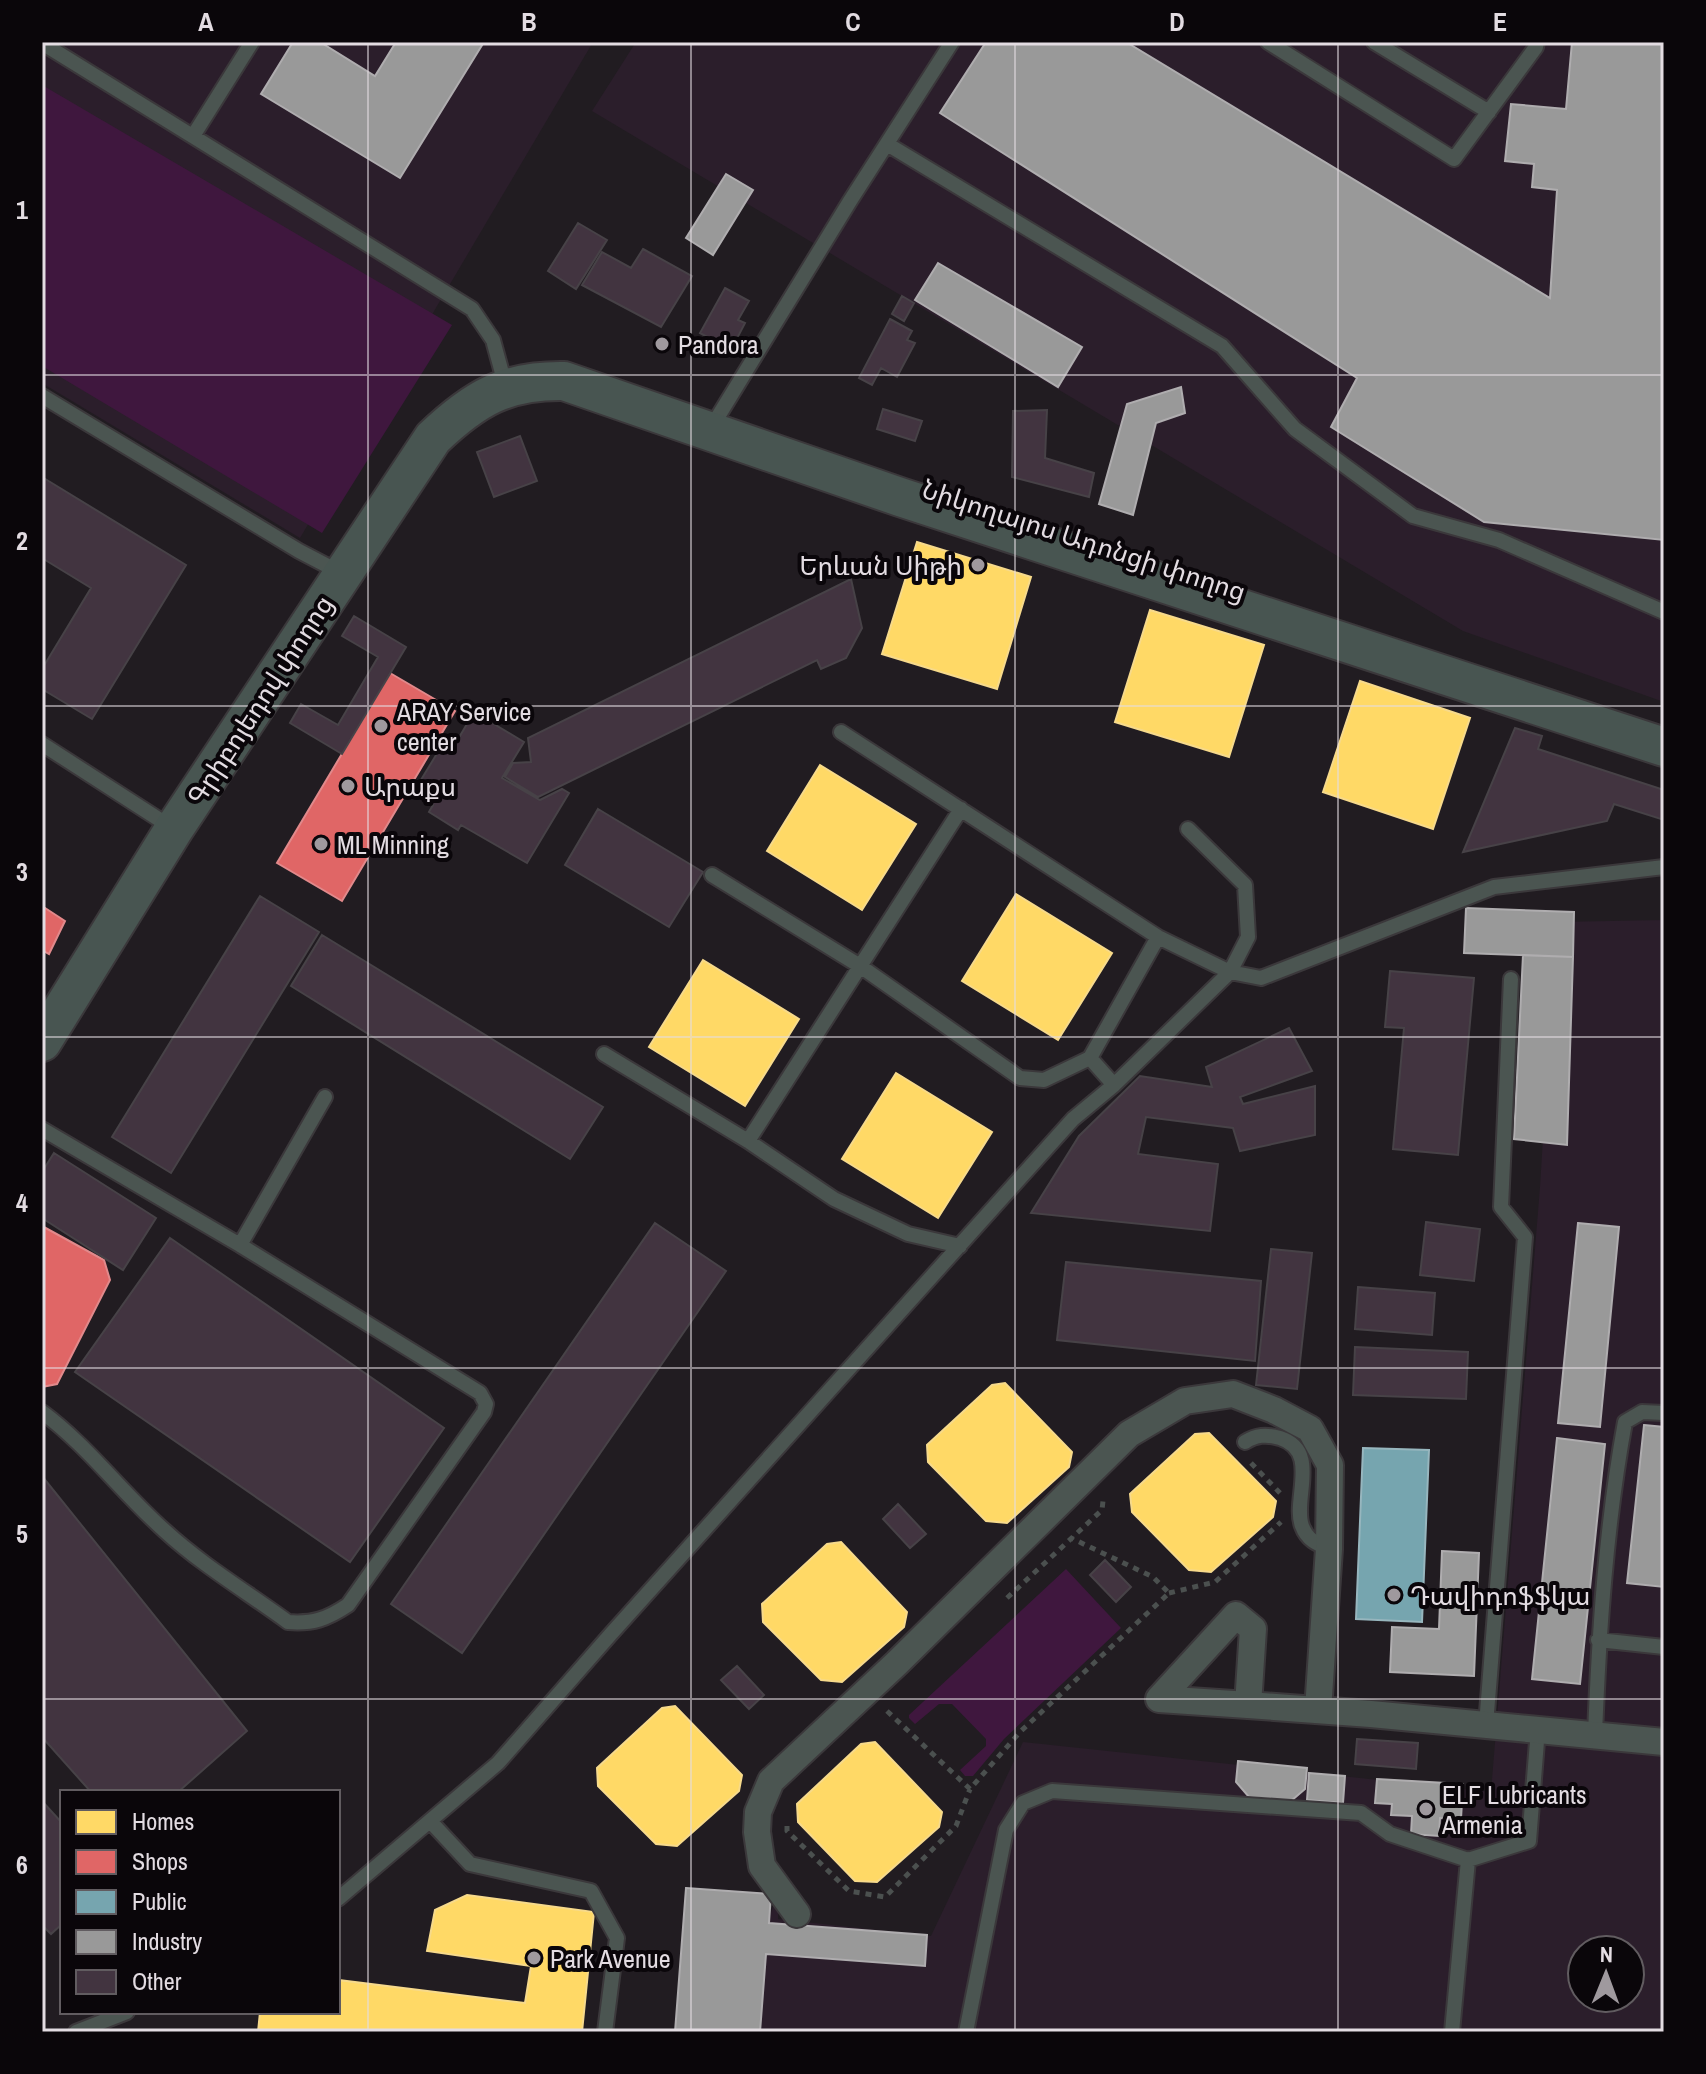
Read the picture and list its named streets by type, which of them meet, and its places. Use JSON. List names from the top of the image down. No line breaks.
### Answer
{"streets":{"street":["Նիկողայոս Ադոնցի փողոց","Գրիբոյեդով փողոց"]},"crossings":[["Նիկողայոս Ադոնցի փողոց","Գրիբոյեդով փողոց"]],"places":["Pandora","Երևան Սիթի","ARAY Service center","Արաքս","ML Minning","Դավիդոֆֆկա","ELF Lubricants Armenia","Park Avenue"],"legend":["Homes","Shops","Public","Industry","Other"],"north":"top","grid":{"columns":["A","B","C","D","E"],"rows":["1","2","3","4","5","6"]}}
